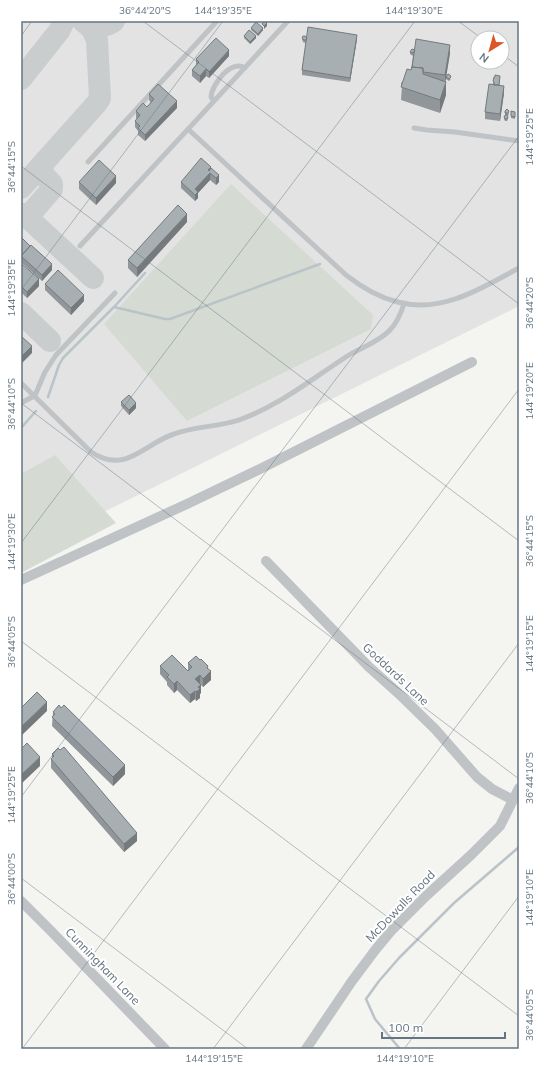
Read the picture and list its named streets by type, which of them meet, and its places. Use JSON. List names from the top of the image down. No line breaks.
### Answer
{"streets":{"street":["Goddards Lane","McDowalls Road","Cunningham Lane"]},"crossings":[["Goddards Lane","McDowalls Road"]],"scale_bar":"100 m","north":"bottom left","coordinates":["36°44'20\"S","144°19'35\"E","144°19'30\"E","144°19'25\"E","36°44'15\"S","144°19'20\"E","36°44'10\"S","36°44'05\"S","144°19'15\"E","36°44'00\"S","144°19'10\"E"]}
